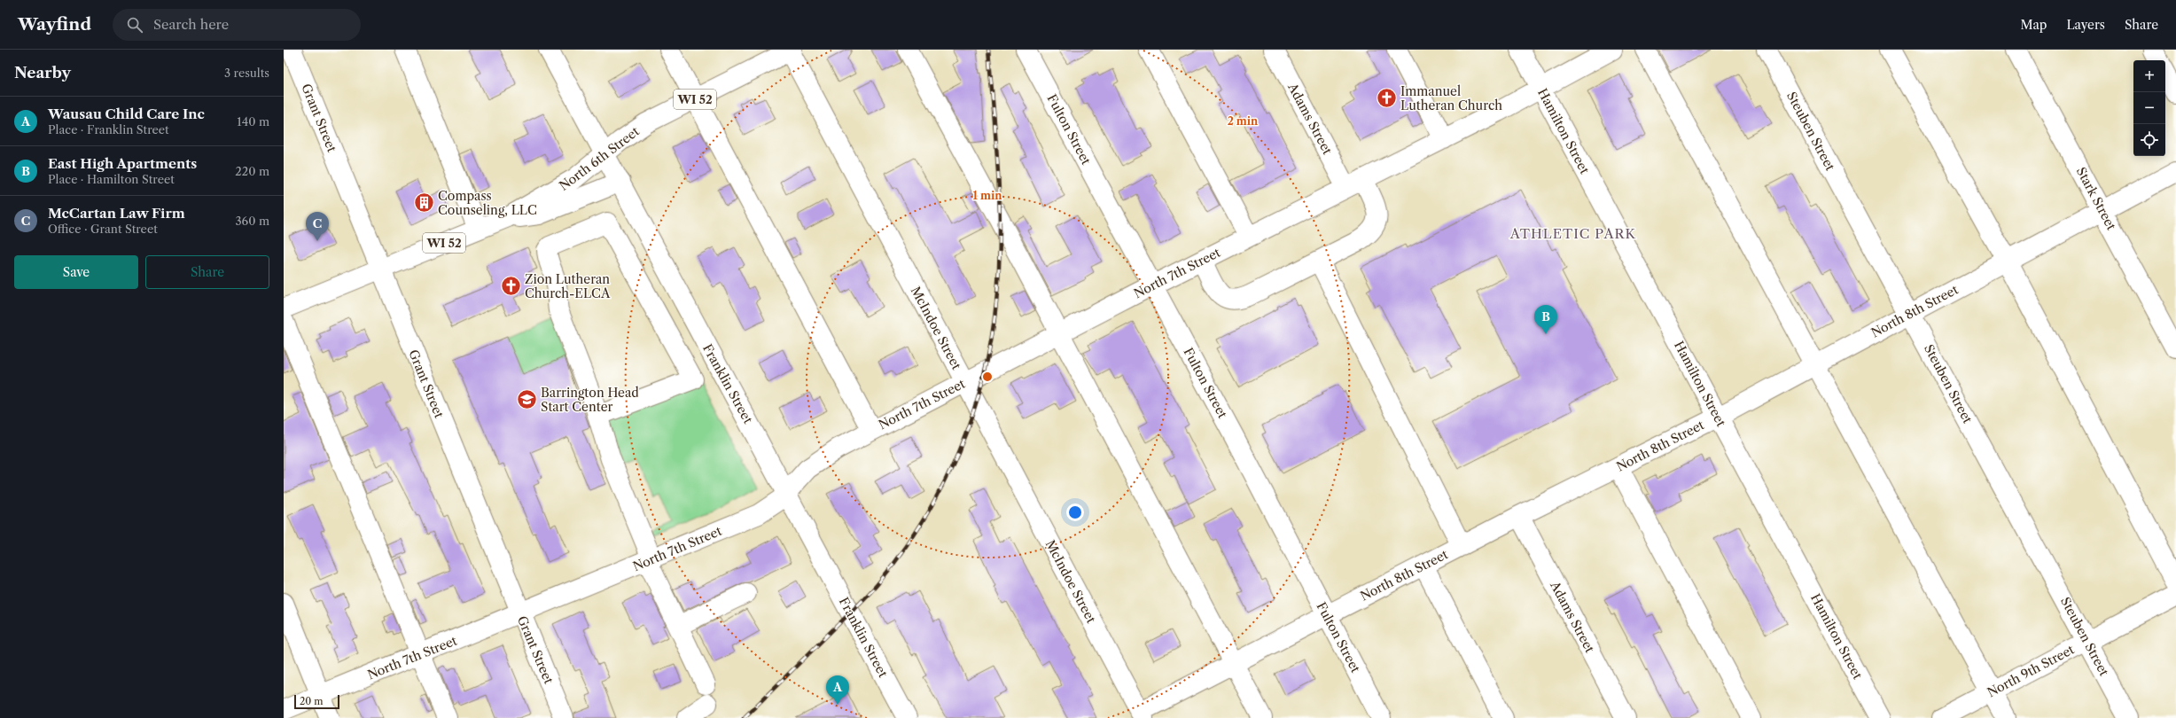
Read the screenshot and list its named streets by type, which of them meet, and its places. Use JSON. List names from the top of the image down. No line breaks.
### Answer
{"streets":{"street":["WI 52","Grant Street","Adams Street","Fulton Street","Hamilton Street","Steuben Street","North 6th Street","Stark Street","North 7th Street","North 8th Street","McIndoe Street","Franklin Street","North 9th Street"]},"crossings":[["Grant Street","North 6th Street"],["Grant Street","North 7th Street"],["Adams Street","North 7th Street"],["Adams Street","North 8th Street"],["Fulton Street","North 7th Street"],["Fulton Street","North 8th Street"],["Hamilton Street","North 7th Street"],["Hamilton Street","North 8th Street"],["Steuben Street","North 8th Street"],["Steuben Street","North 9th Street"],["North 6th Street","McIndoe Street"],["North 6th Street","Franklin Street"],["Stark Street","North 8th Street"],["North 7th Street","McIndoe Street"],["North 7th Street","Franklin Street"],["North 8th Street","McIndoe Street"]],"districts":["ATHLETIC PARK"],"places":{"church":["Immanuel Lutheran Church","Zion Lutheran Church-ELCA"],"building":["Compass Counseling, LLC"],"school or university":["Barrington Head Start Center"]},"scale_bar":"20 m","page":{"header":"Wayfind","search":"Search here","nav":["Map","Layers","Share"],"heading":["Nearby","3 results"],"map_buttons":["+","−"],"list":[{"mark":"A","name":"Wausau Child Care Inc","note":"Place · Franklin Street","value":"140 m"},{"mark":"B","name":"East High Apartments","note":"Place · Hamilton Street","value":"220 m"},{"mark":"C","name":"McCartan Law Firm","note":"Office · Grant Street","value":"360 m"}],"pins":["C","B","A"],"buttons":["Save","Share"],"scale":"20 m"},"rings":["2 min","1 min"]}
